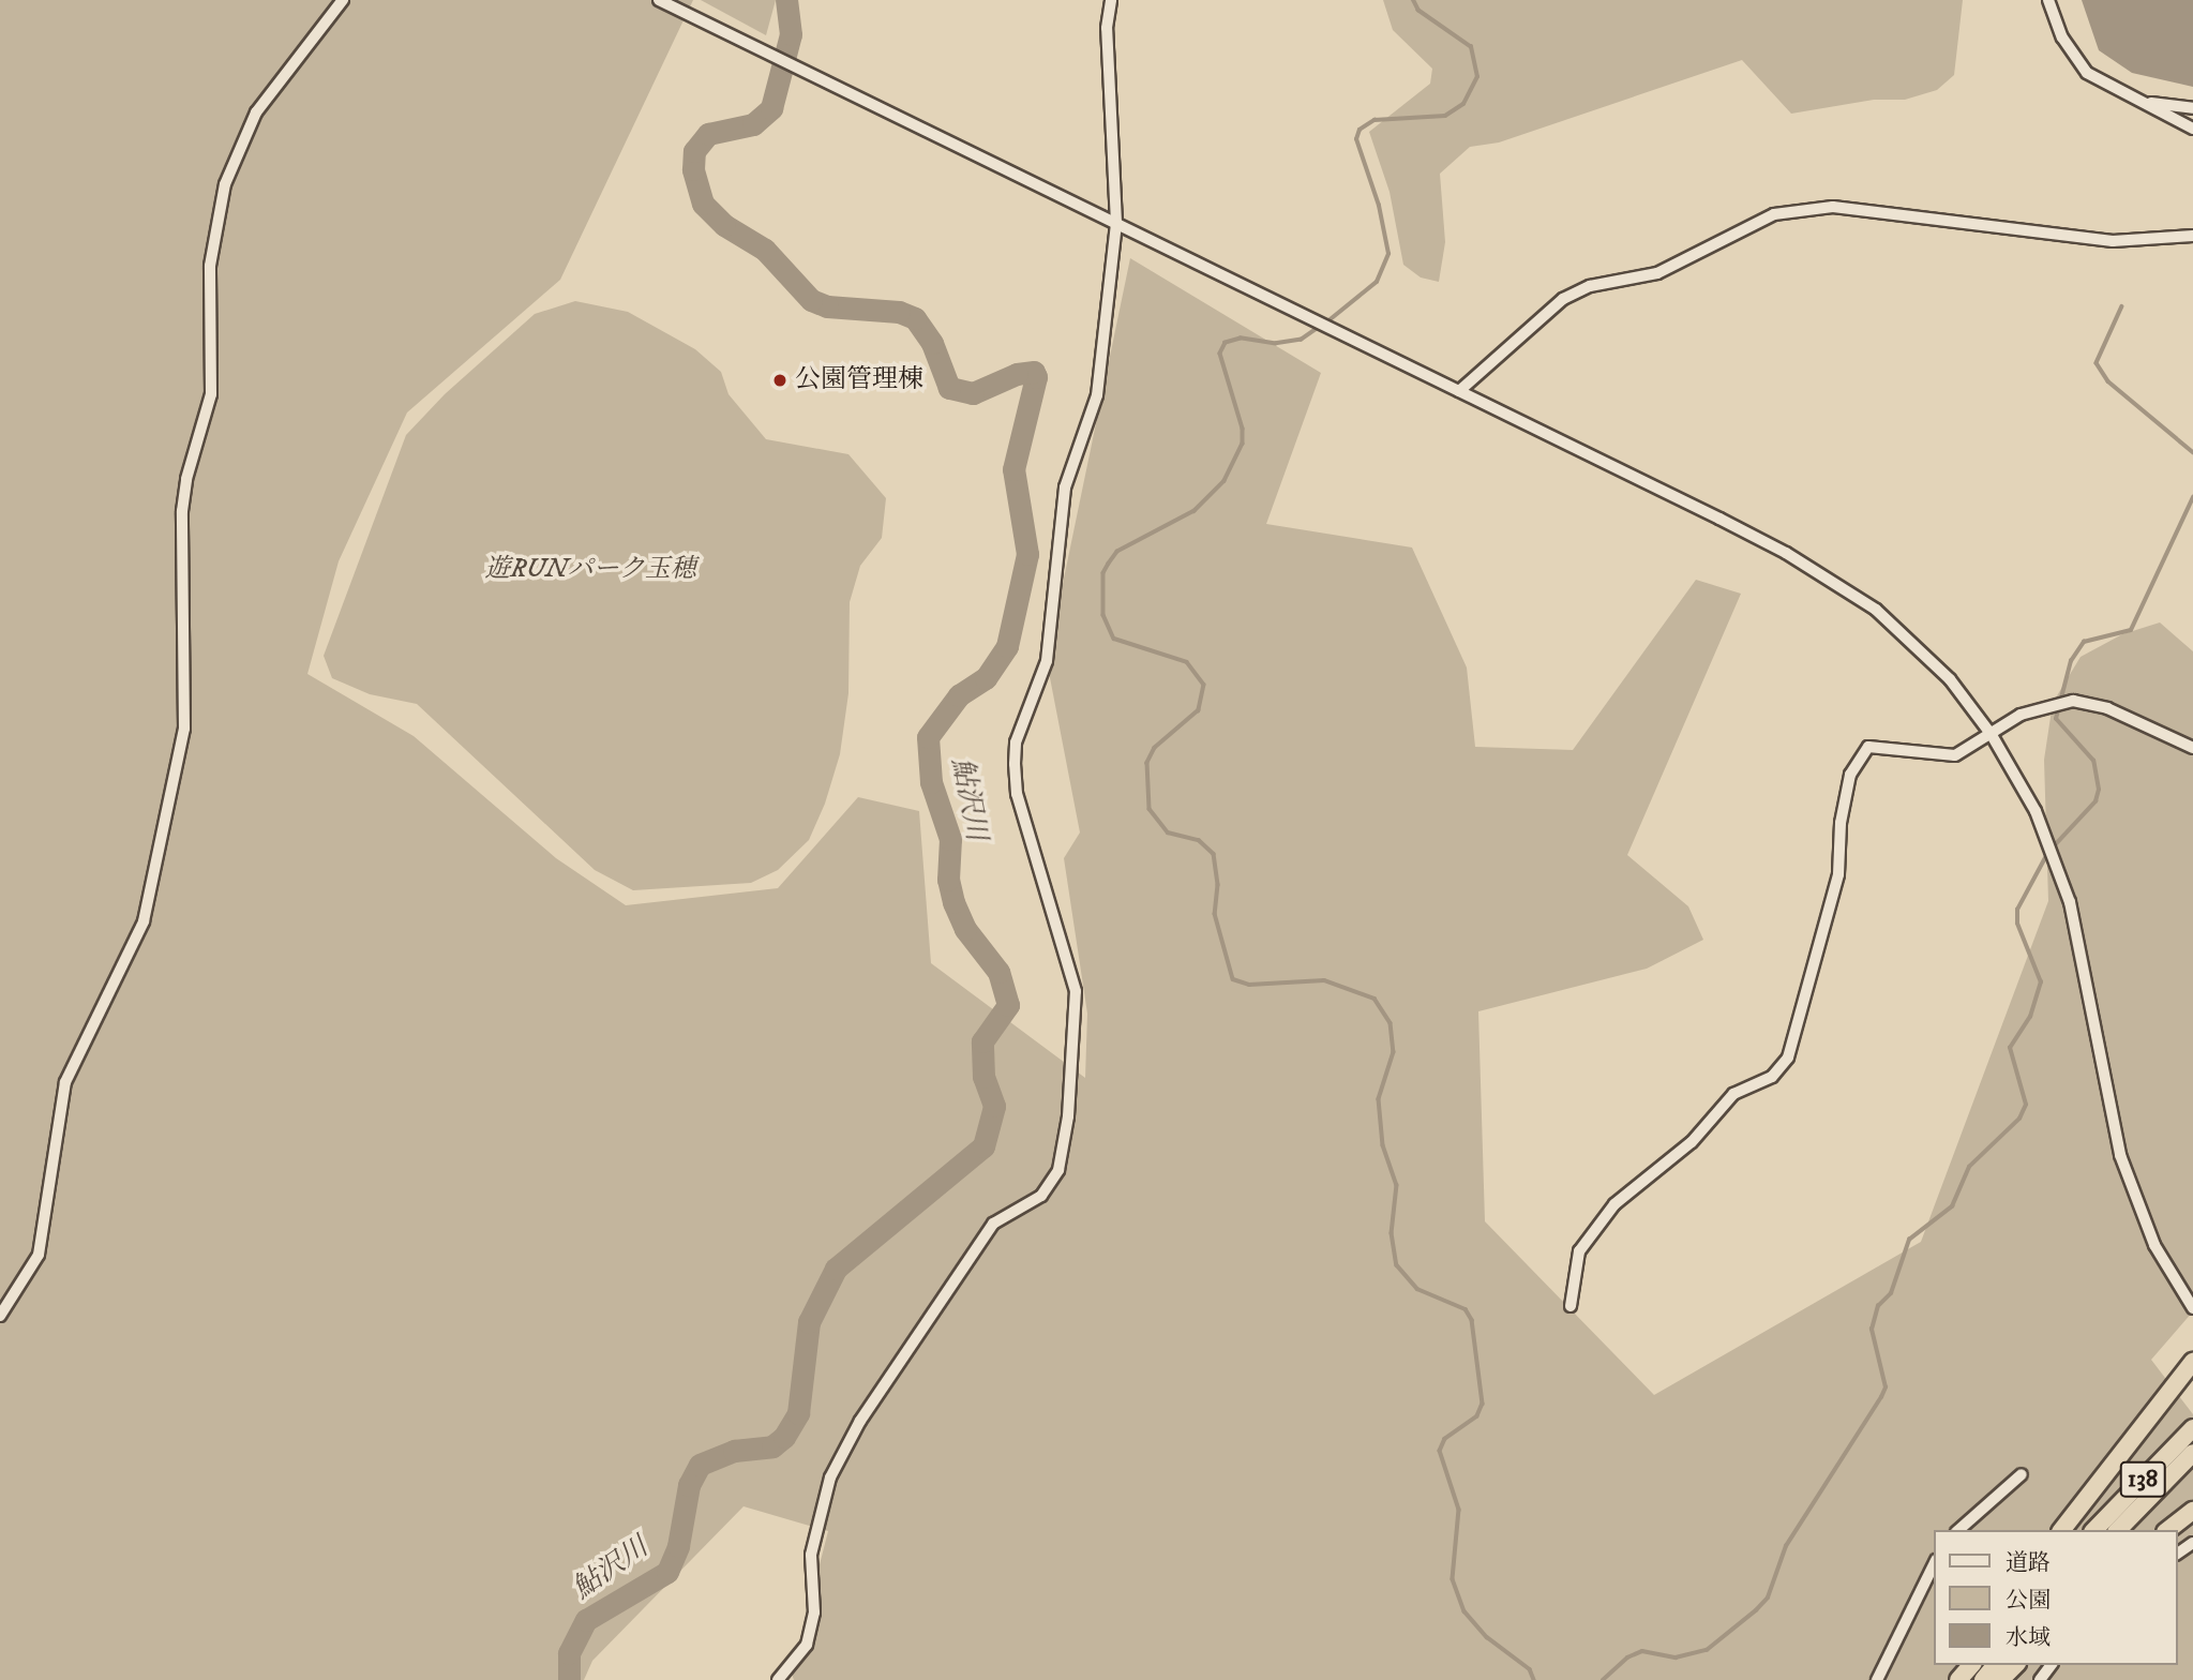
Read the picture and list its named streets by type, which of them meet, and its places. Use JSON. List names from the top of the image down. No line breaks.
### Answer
{"streets":{"highway":["138"]},"water":["鮎沢川"],"parks":["遊RUNパーク玉穂"],"places":["公園管理棟"],"legend":["道路","公園","水域"]}
